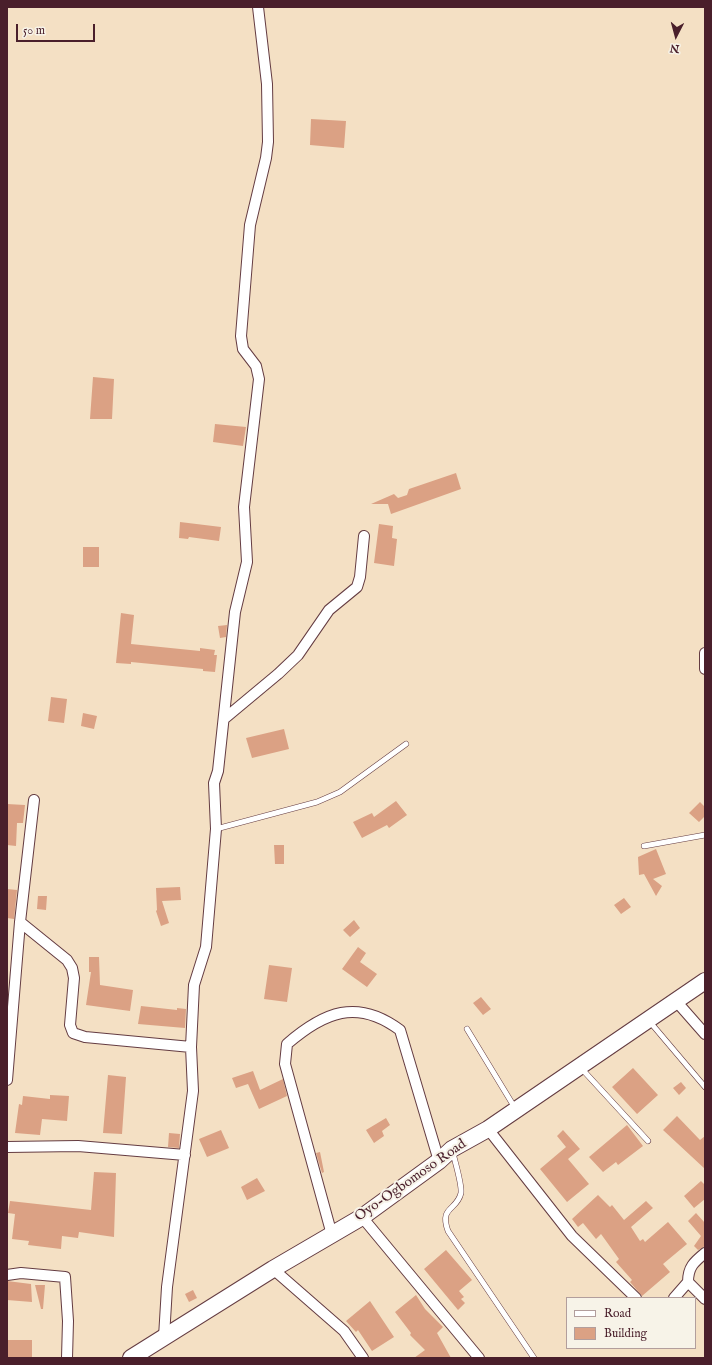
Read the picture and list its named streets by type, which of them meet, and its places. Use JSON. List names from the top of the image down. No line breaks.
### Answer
{"streets":{"highway":["Oyo-Ogbomoso Road"]},"legend":["Road","Building"],"scale_bar":"50 m","north":"bottom"}
